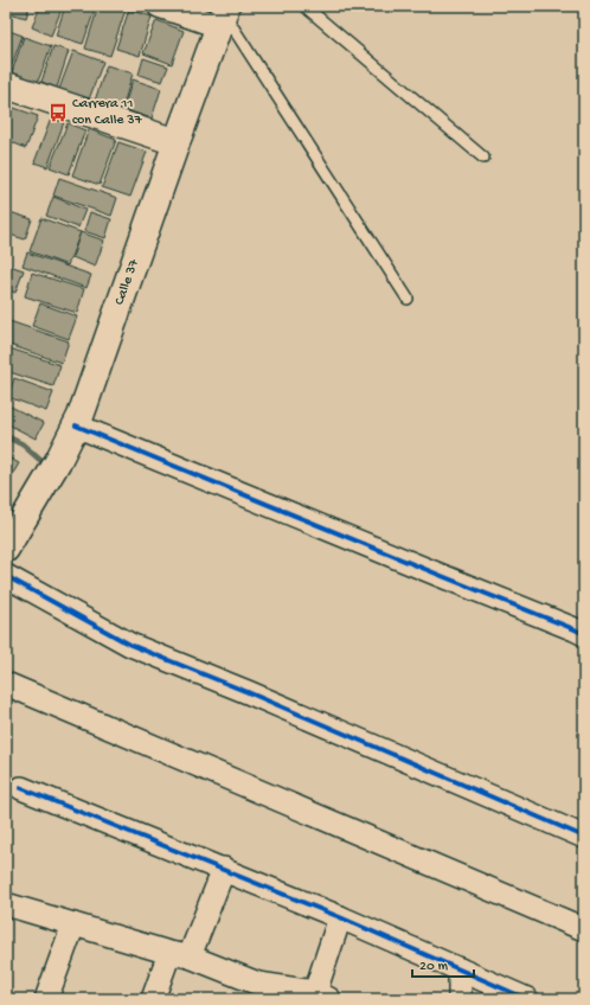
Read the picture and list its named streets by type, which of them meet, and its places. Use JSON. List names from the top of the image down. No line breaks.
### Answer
{"streets":{"main road":["Calle 37"]},"places":{"bus stop":["Carrera 11 con Calle 37"]},"scale_bar":"20 m"}
